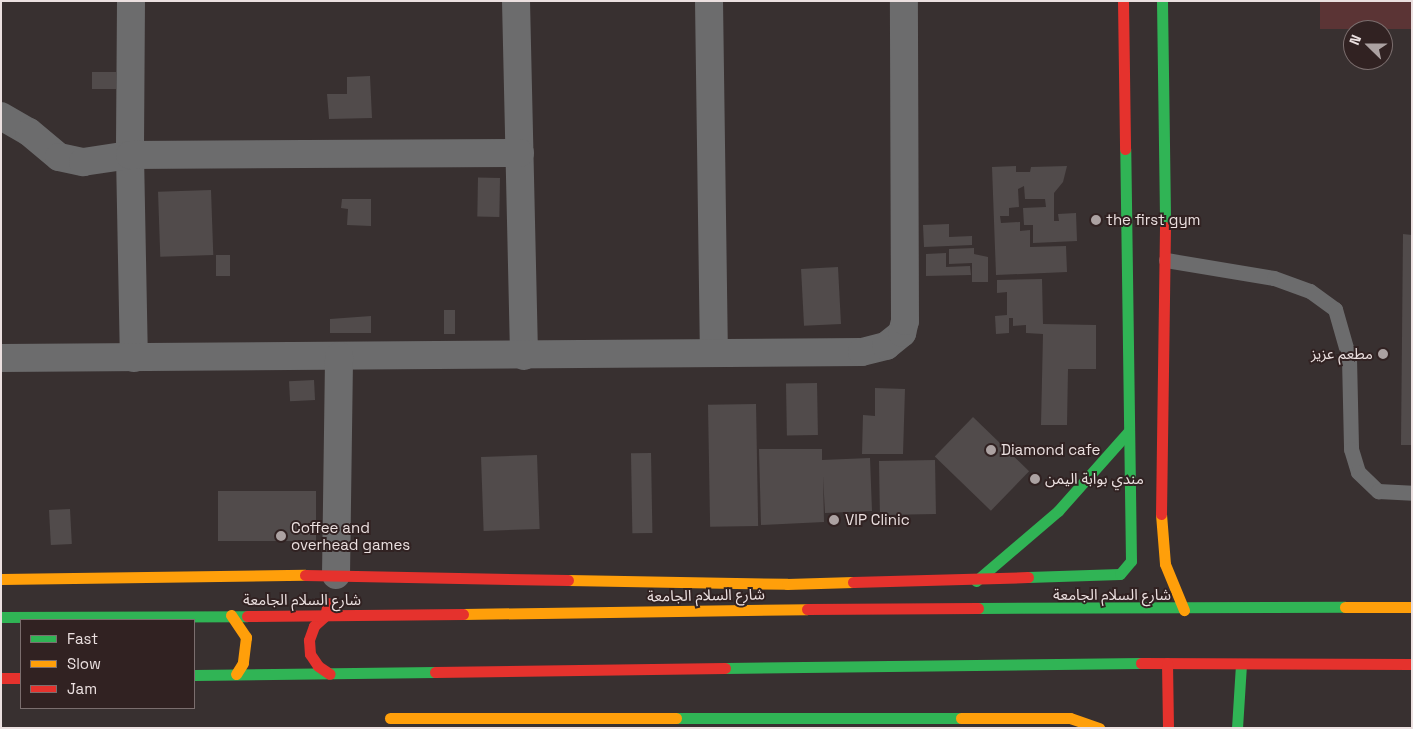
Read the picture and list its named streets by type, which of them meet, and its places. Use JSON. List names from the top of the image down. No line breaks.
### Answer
{"streets":{"street":["شارع السلام الجامعة"]},"places":["the first gym","مطعم عزيز","Diamond cafe","مندي بوابة اليمن","VIP Clinic","Coffee and overhead games"],"legend":["Fast","Slow","Jam"],"north":"left"}
